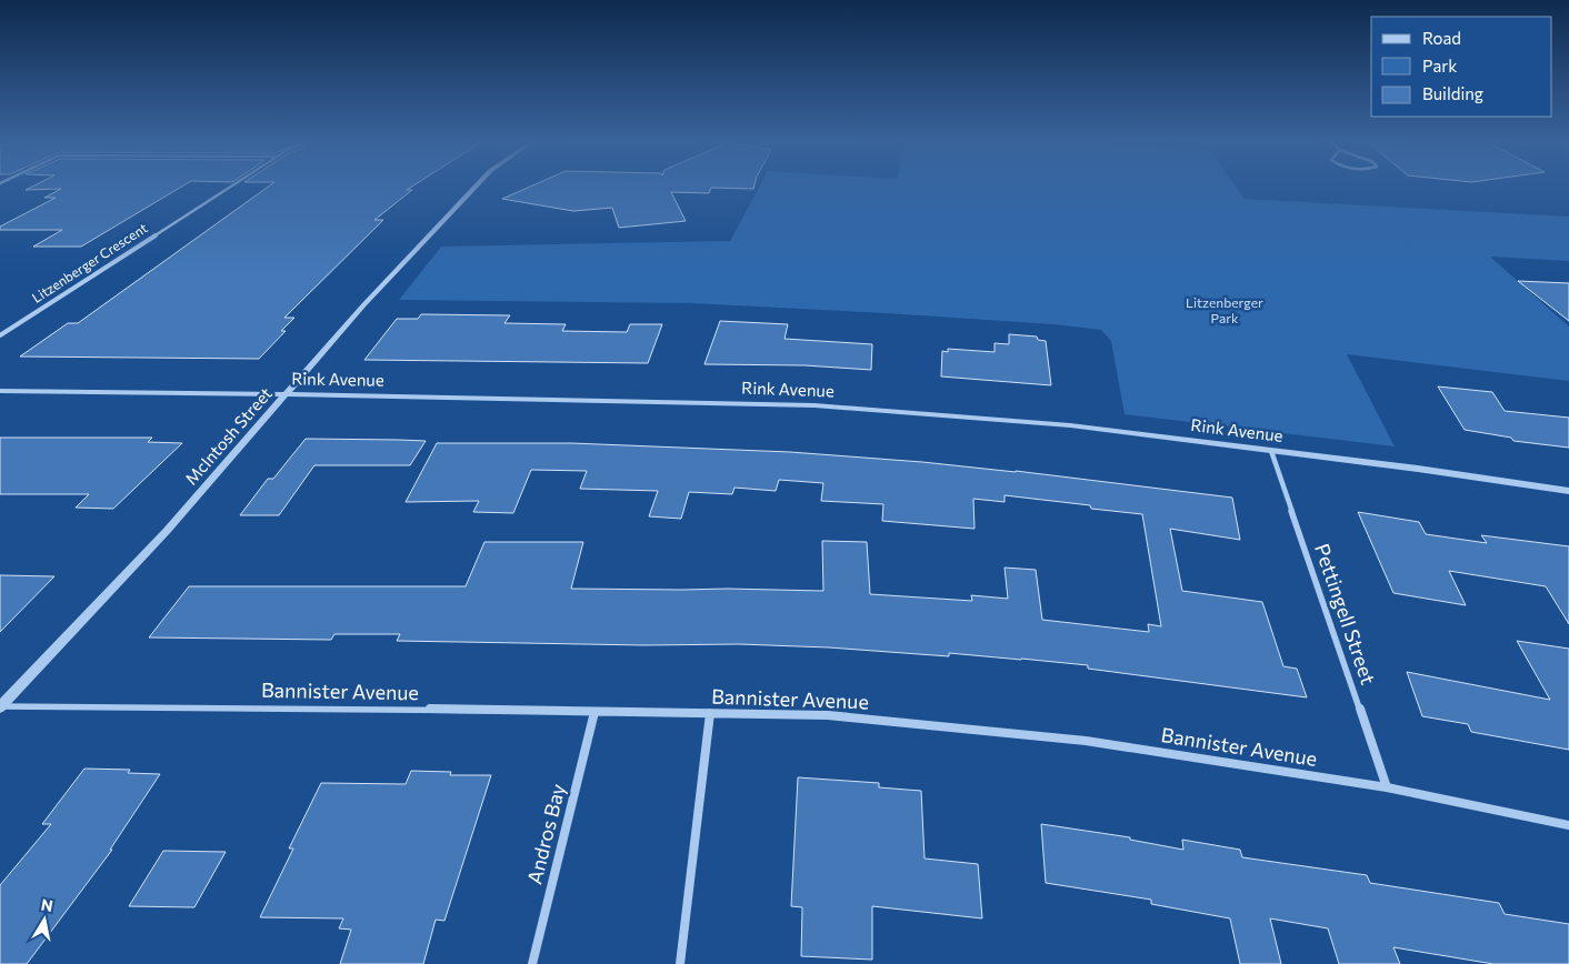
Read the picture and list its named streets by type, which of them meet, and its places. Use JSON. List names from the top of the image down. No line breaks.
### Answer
{"streets":{"street":["Litzenberger Crescent","Rink Avenue","McIntosh Street","Pettingell Street","Bannister Avenue","Andros Bay"]},"crossings":[["Rink Avenue","McIntosh Street"],["Rink Avenue","Pettingell Street"],["McIntosh Street","Bannister Avenue"],["Pettingell Street","Bannister Avenue"],["Bannister Avenue","Andros Bay"]],"parks":["Litzenberger Park"],"legend":["Road","Park","Building"],"north":"top"}
